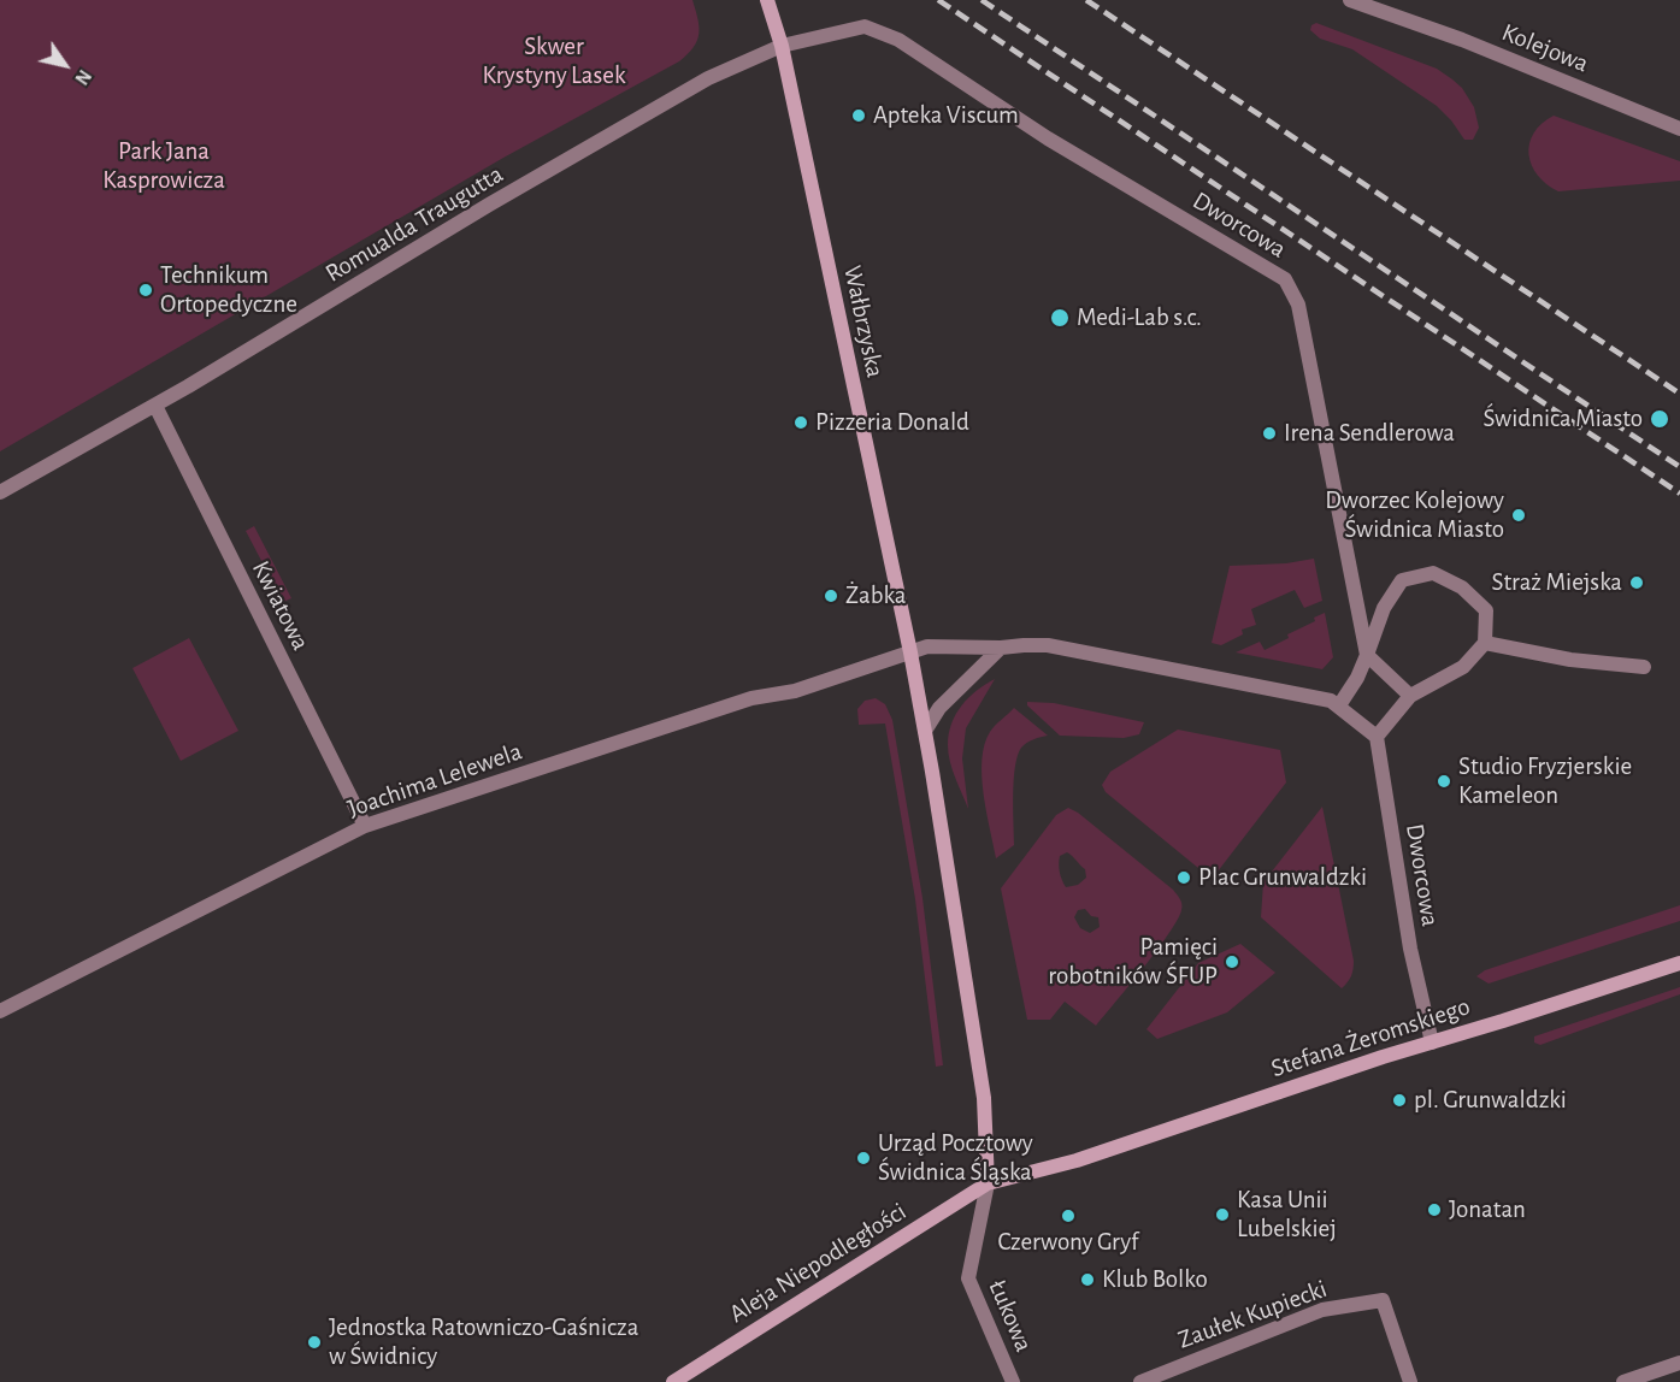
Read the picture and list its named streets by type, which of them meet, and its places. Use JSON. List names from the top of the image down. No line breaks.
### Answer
{"streets":{"main road":["Wałbrzyska","Stefana Żeromskiego","Aleja Niepodległości"],"street":["Kolejowa","Romualda Traugutta","Dworcowa","Kwiatowa","Joachima Lelewela","Zaułek Kupiecki","Łukowa"]},"crossings":[["Romualda Traugutta","Dworcowa"],["Romualda Traugutta","Wałbrzyska"],["Romualda Traugutta","Kwiatowa"],["Dworcowa","Wałbrzyska"],["Dworcowa","Stefana Żeromskiego"],["Wałbrzyska","Joachima Lelewela"],["Kwiatowa","Joachima Lelewela"],["Stefana Żeromskiego","Aleja Niepodległości"],["Stefana Żeromskiego","Łukowa"],["Aleja Niepodległości","Łukowa"]],"parks":["Skwer Krystyny Lasek","Park Jana Kasprowicza"],"places":["Apteka Viscum","Technikum Ortopedyczne","Medi-Lab s.c.","Świdnica Miasto","Pizzeria Donald","Irena Sendlerowa","Dworzec Kolejowy Świdnica Miasto","Straż Miejska","Żabka","Studio Fryzjerskie Kameleon","Plac Grunwaldzki","Pamięci robotników ŚFUP","pl. Grunwaldzki","Urząd Pocztowy Świdnica Śląska","Jonatan","Kasa Unii Lubelskiej","Czerwony Gryf","Klub Bolko","Jednostka Ratowniczo-Gaśnicza w Świdnicy"],"north":"bottom right"}
